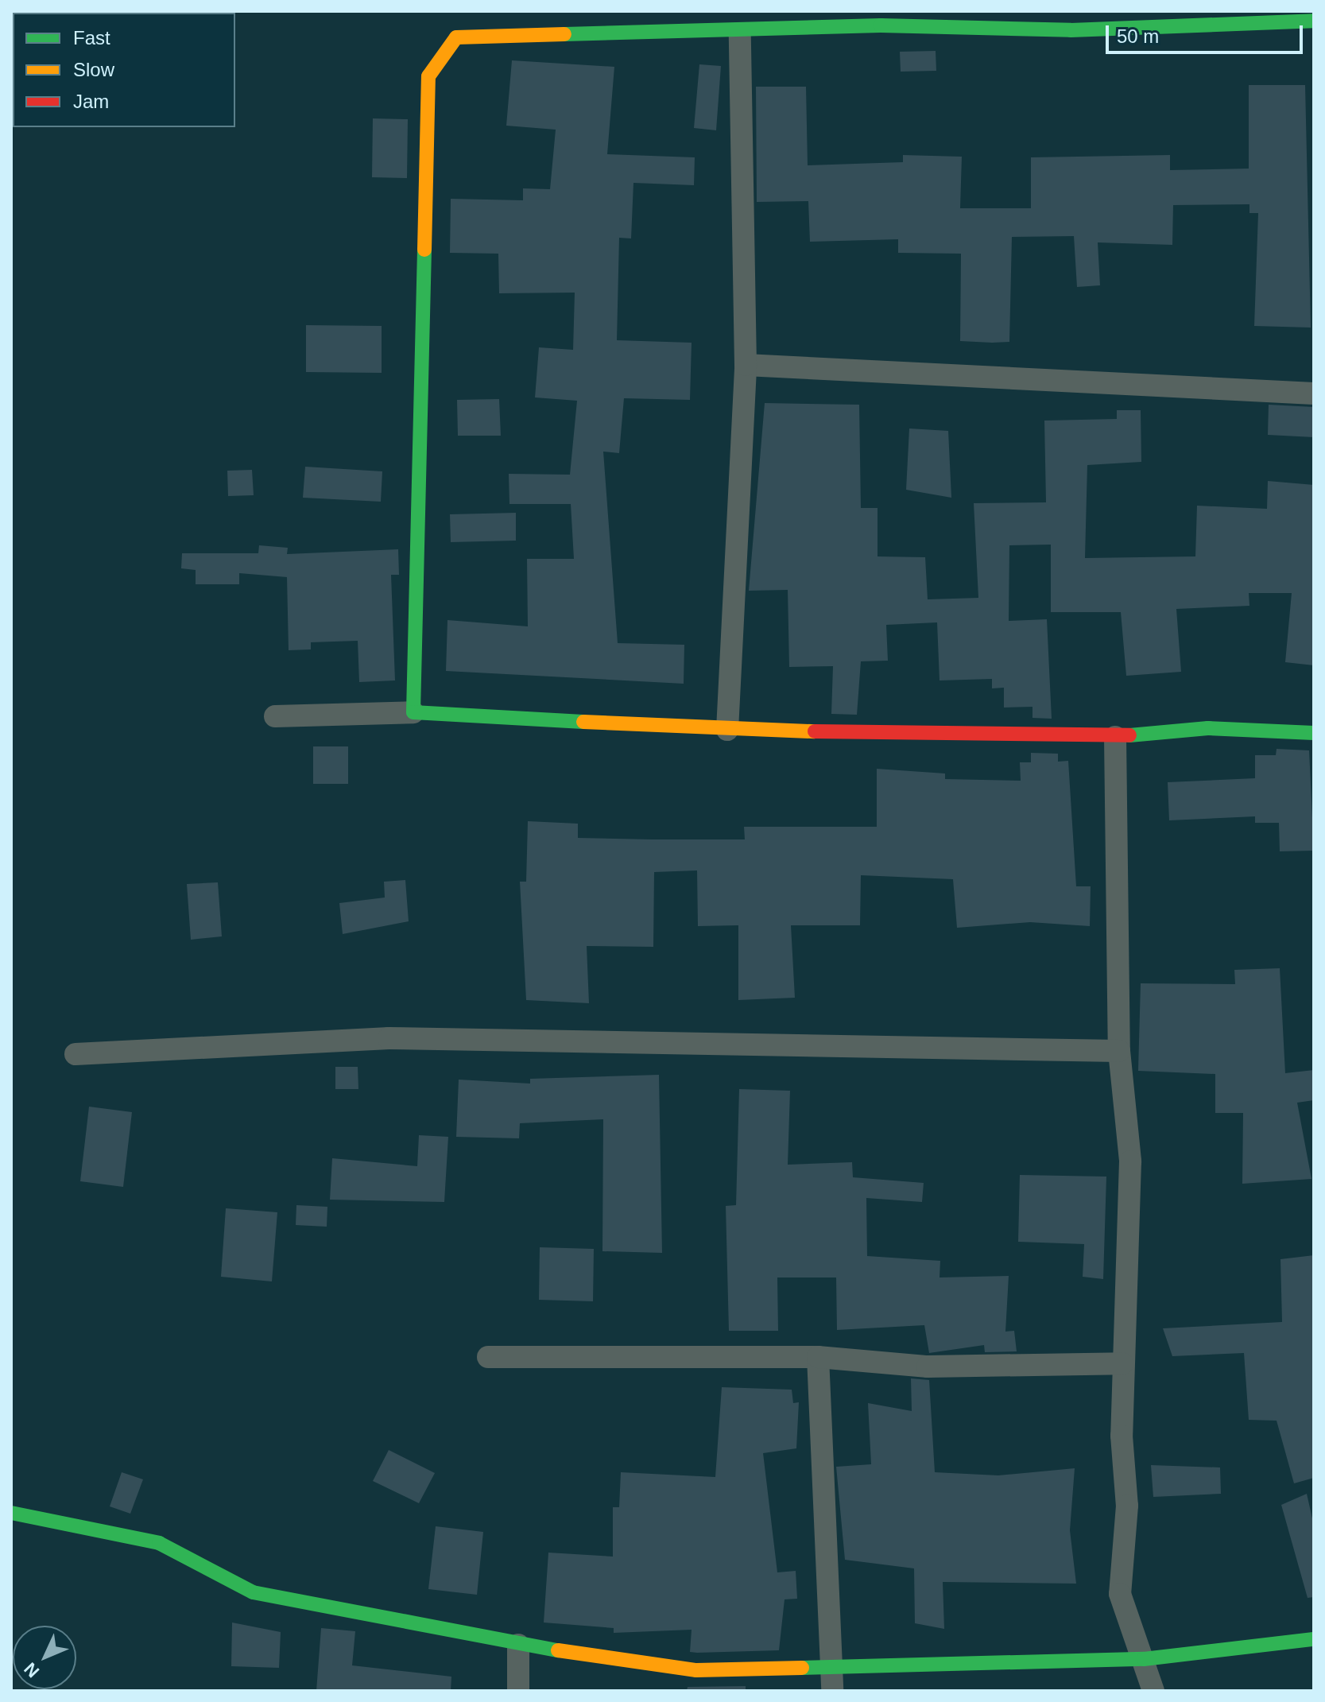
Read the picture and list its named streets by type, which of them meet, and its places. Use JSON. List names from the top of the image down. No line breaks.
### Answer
{"legend":["Fast","Slow","Jam"],"scale_bar":"50 m","north":"bottom left"}
